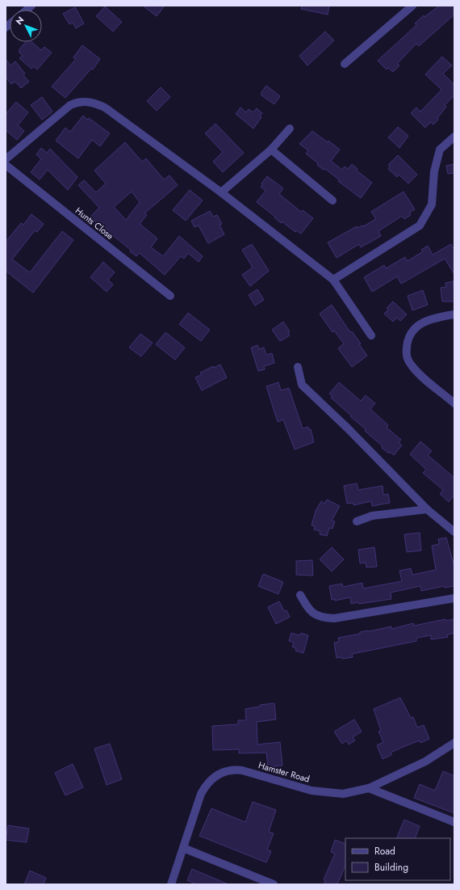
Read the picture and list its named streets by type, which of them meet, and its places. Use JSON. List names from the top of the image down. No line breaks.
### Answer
{"streets":{"street":["Hunts Close","Hamster Road"]},"legend":["Road","Building"],"north":"top left"}
